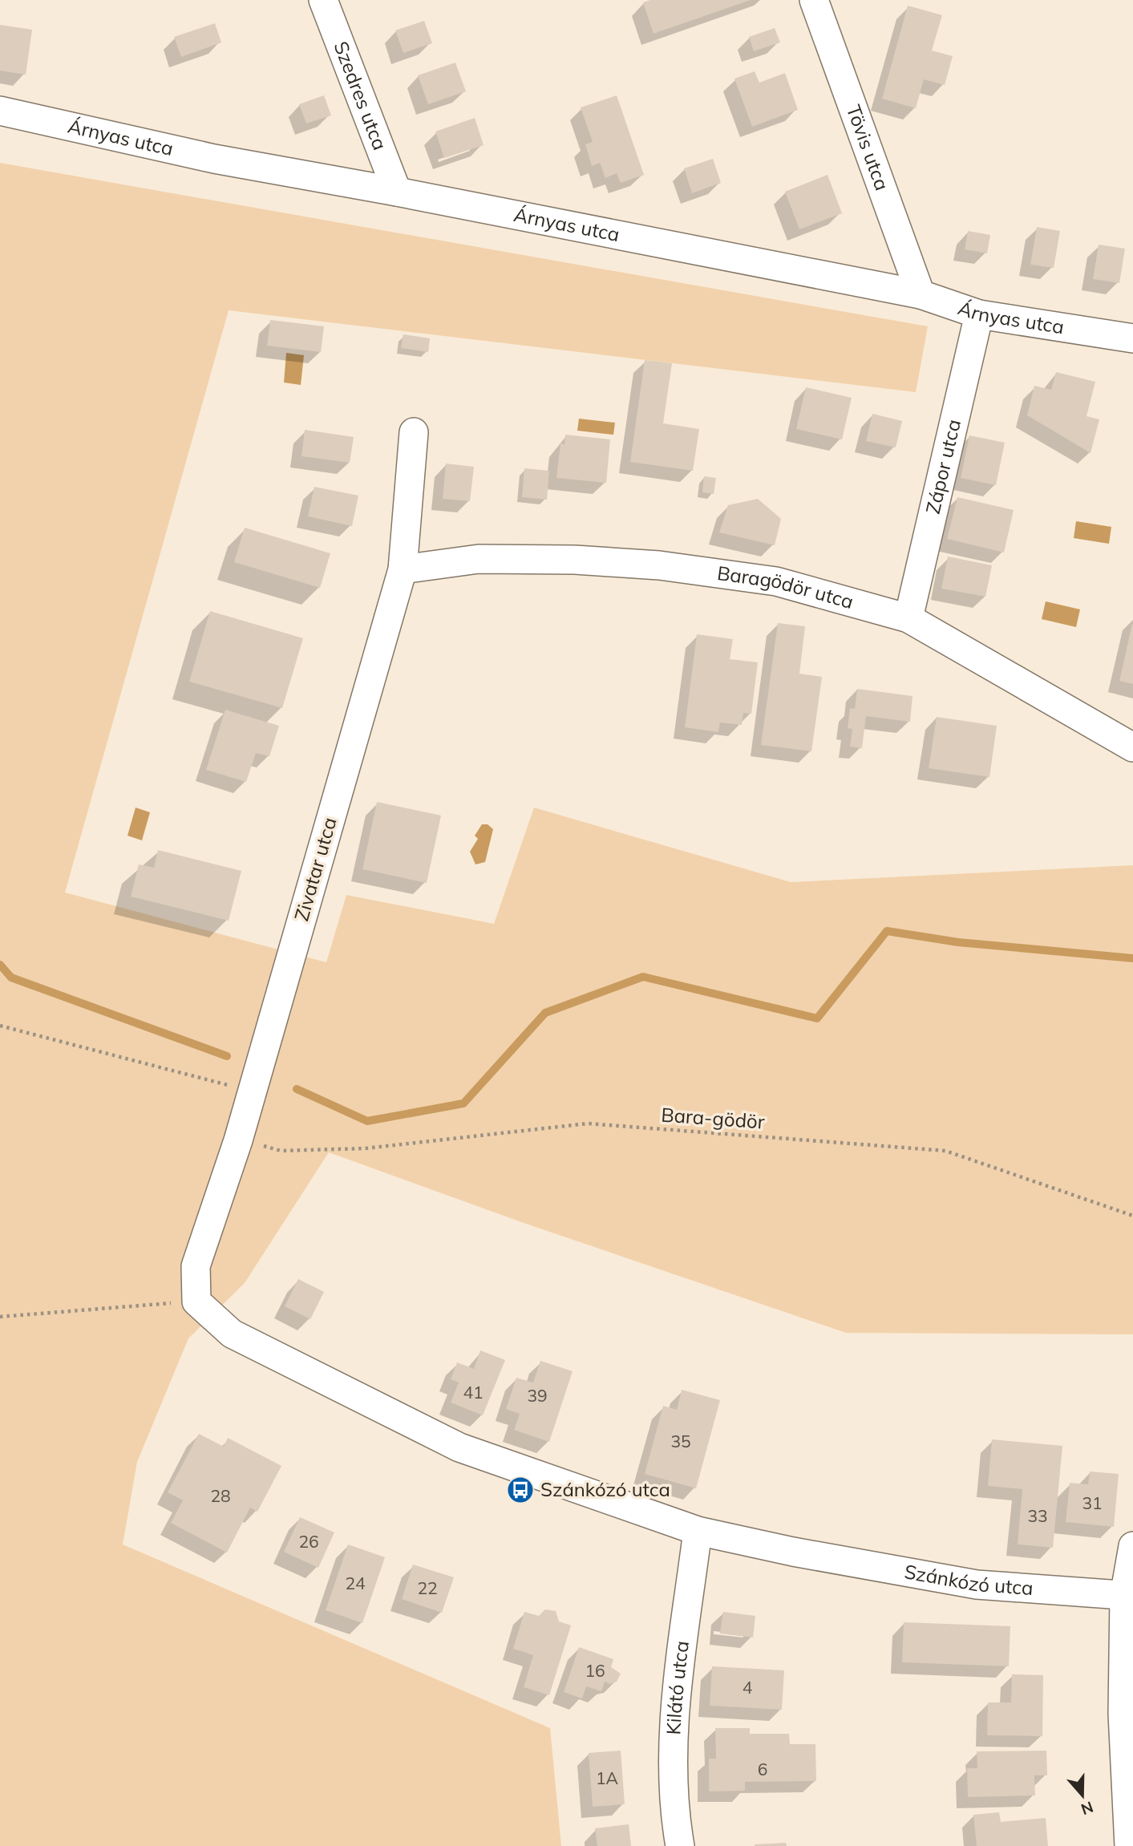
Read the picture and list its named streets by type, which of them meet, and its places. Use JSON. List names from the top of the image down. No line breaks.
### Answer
{"streets":{"street":["Szedres utca","Árnyas utca","Tövis utca","Zápor utca","Baragödör utca","Zivatar utca","Szánkózó utca","Kilátó utca"],"path":["Bara-gödör"]},"crossings":[["Szedres utca","Árnyas utca"],["Árnyas utca","Tövis utca"],["Árnyas utca","Zápor utca"],["Zápor utca","Baragödör utca"],["Baragödör utca","Zivatar utca"],["Zivatar utca","Szánkózó utca"],["Szánkózó utca","Kilátó utca"]],"places":{"bus stop":["Szánkózó utca"]},"house_numbers":["41","39","35","28","31","33","26","24","22","16","4","6","1A"],"north":"bottom"}
